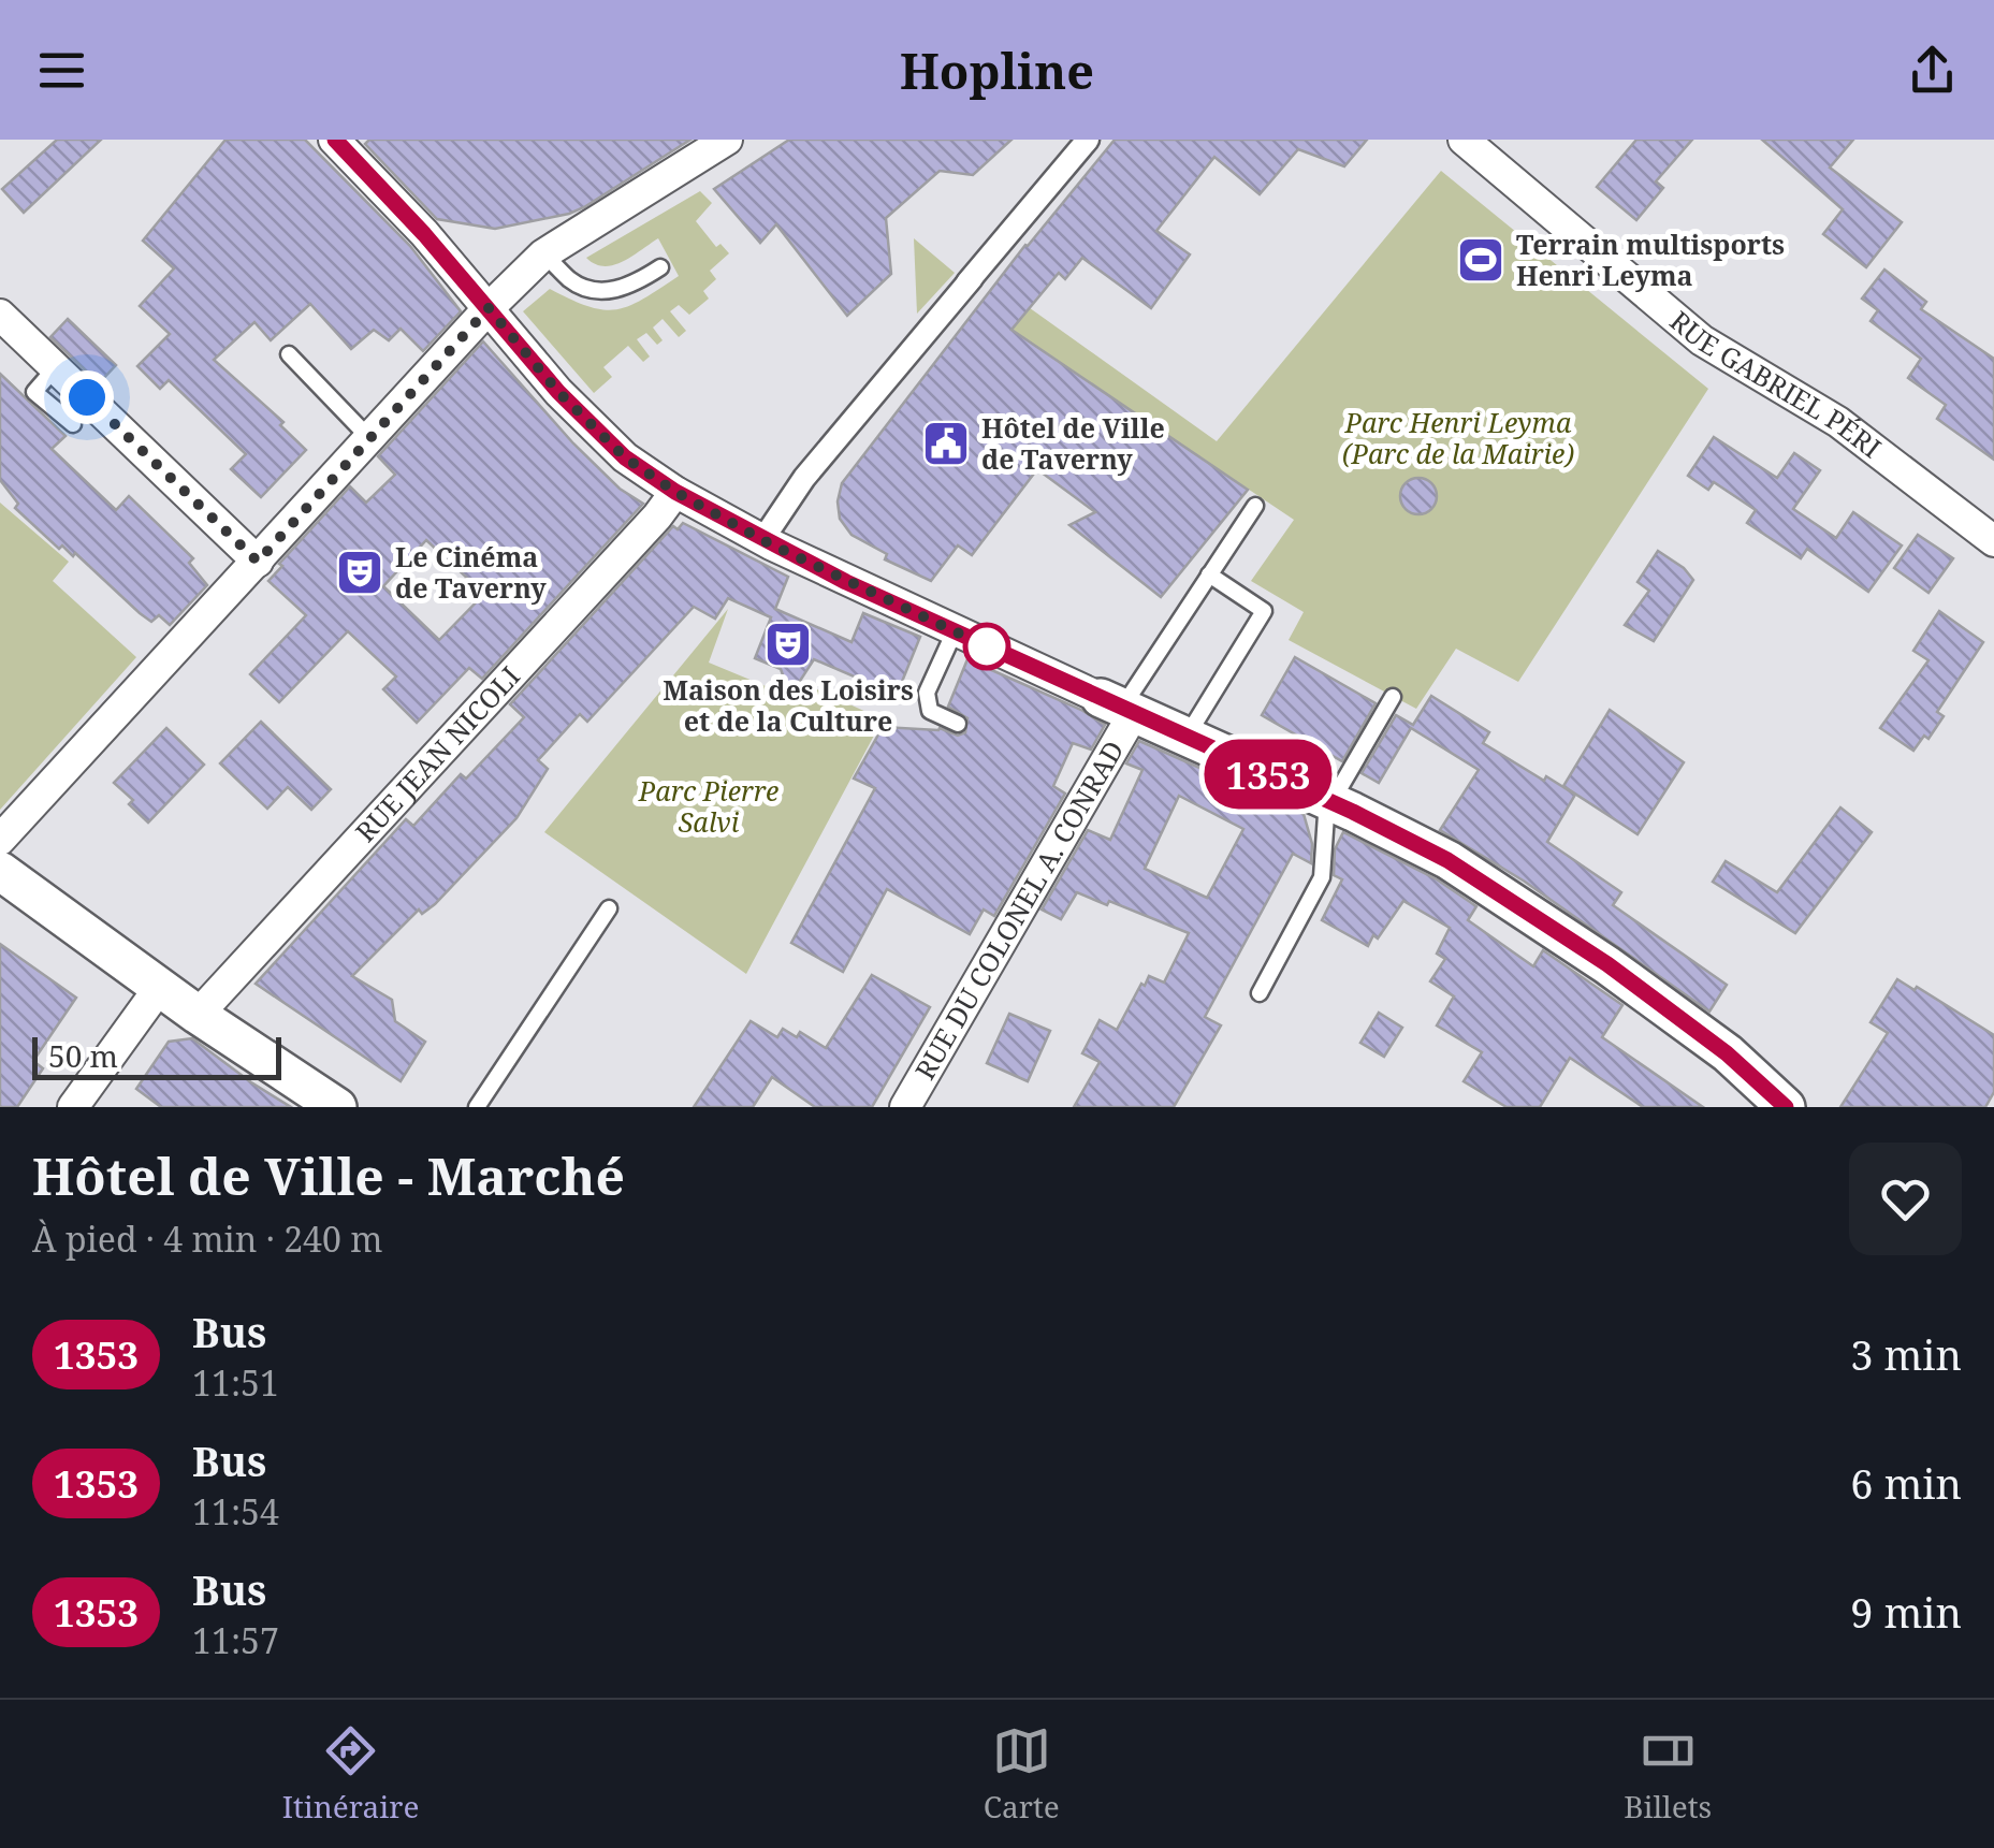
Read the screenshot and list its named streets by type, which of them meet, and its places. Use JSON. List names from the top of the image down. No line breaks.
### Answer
{"streets":{"street":["RUE GABRIEL PÉRI","RUE JEAN NICOLI","RUE DU COLONEL A. CONRAD"]},"parks":["Parc Henri Leyma (Parc de la Mairie)","Parc Pierre Salvi"],"places":{"sports":["Terrain multisports Henri Leyma"],"public building":["Hôtel de Ville de Taverny"],"theatre":["Le Cinéma de Taverny","Maison des Loisirs et de la Culture"]},"lines":["bus line 1353"],"scale_bar":"50 m","page":{"header":"Hopline","on_map":"1353","scale":"50 m","heading":["Hôtel de Ville - Marché","À pied · 4 min · 240 m"],"list":[{"mark":"1353","name":"Bus","note":"11:51","value":"3 min"},{"mark":"1353","name":"Bus","note":"11:54","value":"6 min"},{"mark":"1353","name":"Bus","note":"11:57","value":"9 min"}],"tabs":["Itinéraire","Carte","Billets"]}}
